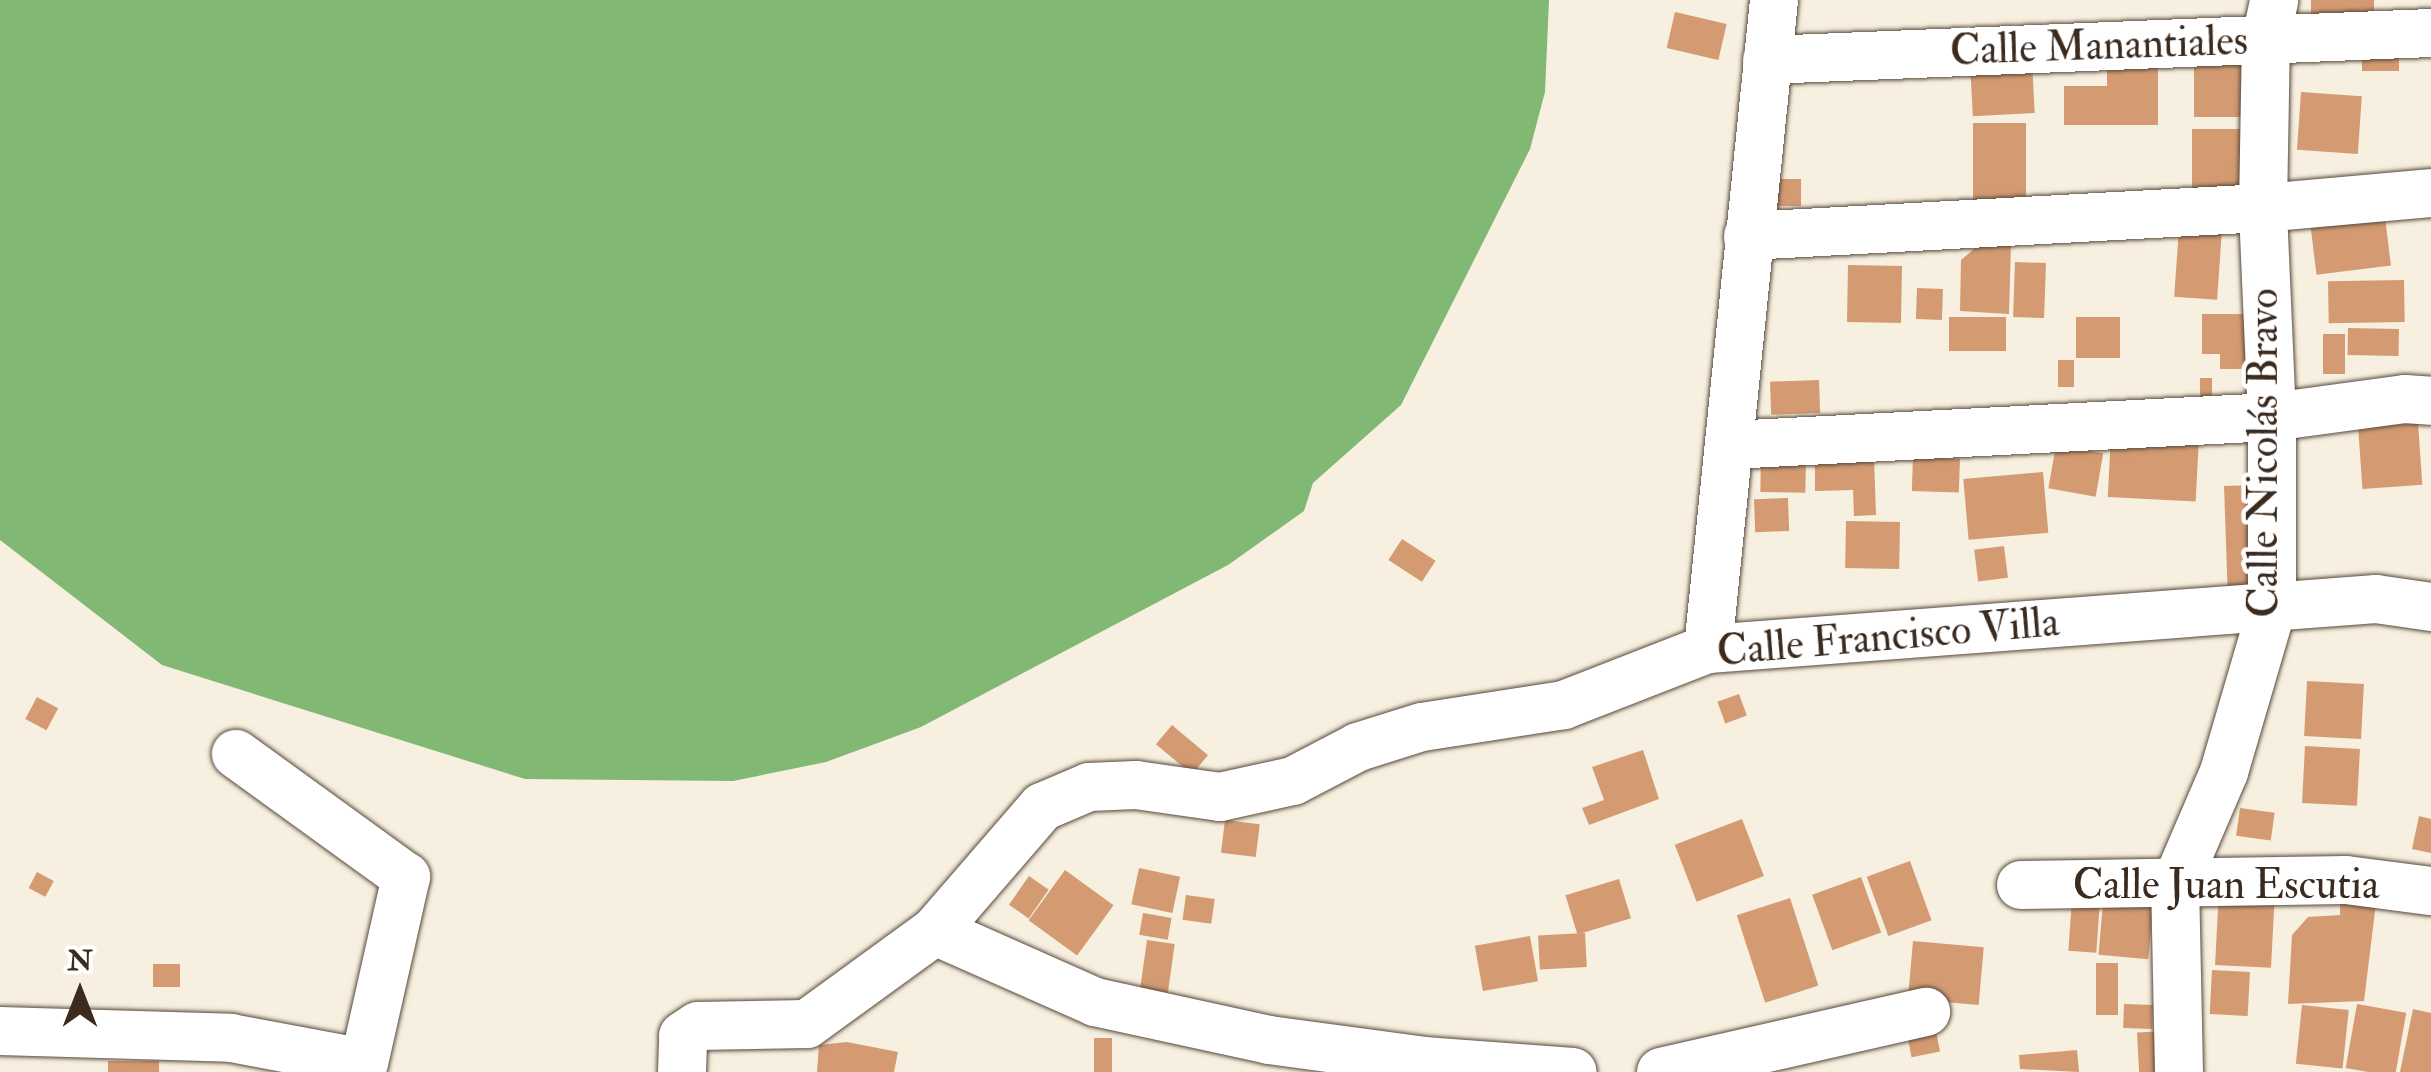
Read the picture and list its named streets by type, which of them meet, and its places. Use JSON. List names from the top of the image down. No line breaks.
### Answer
{"streets":{"street":["Calle Manantiales","Calle Nicolás Bravo","Calle Francisco Villa","Calle Juan Escutia"]},"crossings":[["Calle Manantiales","Calle Nicolás Bravo"],["Calle Nicolás Bravo","Calle Francisco Villa"],["Calle Nicolás Bravo","Calle Juan Escutia"]],"north":"top"}
